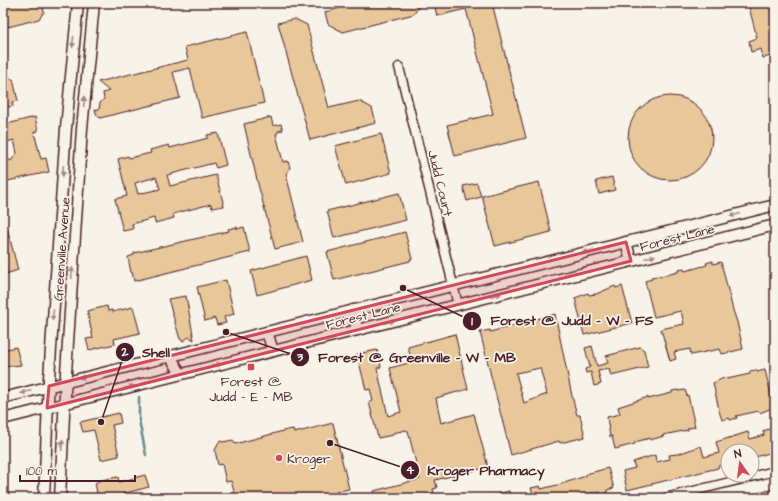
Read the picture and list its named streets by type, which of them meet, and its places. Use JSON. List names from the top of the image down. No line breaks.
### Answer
{"streets":{"main road":["Forest Lane","Greenville Avenue"],"street":["Judd Court"]},"crossings":[["Judd Court","Forest Lane"],["Forest Lane","Greenville Avenue"]],"places":{"other":["Forest @ Judd - W - FS","Forest @ Greenville - W - MB","Shell","Kroger Pharmacy","Kroger"],"transit":["Forest @ Judd - E - MB"]},"scale_bar":"100 m","north":"top"}
